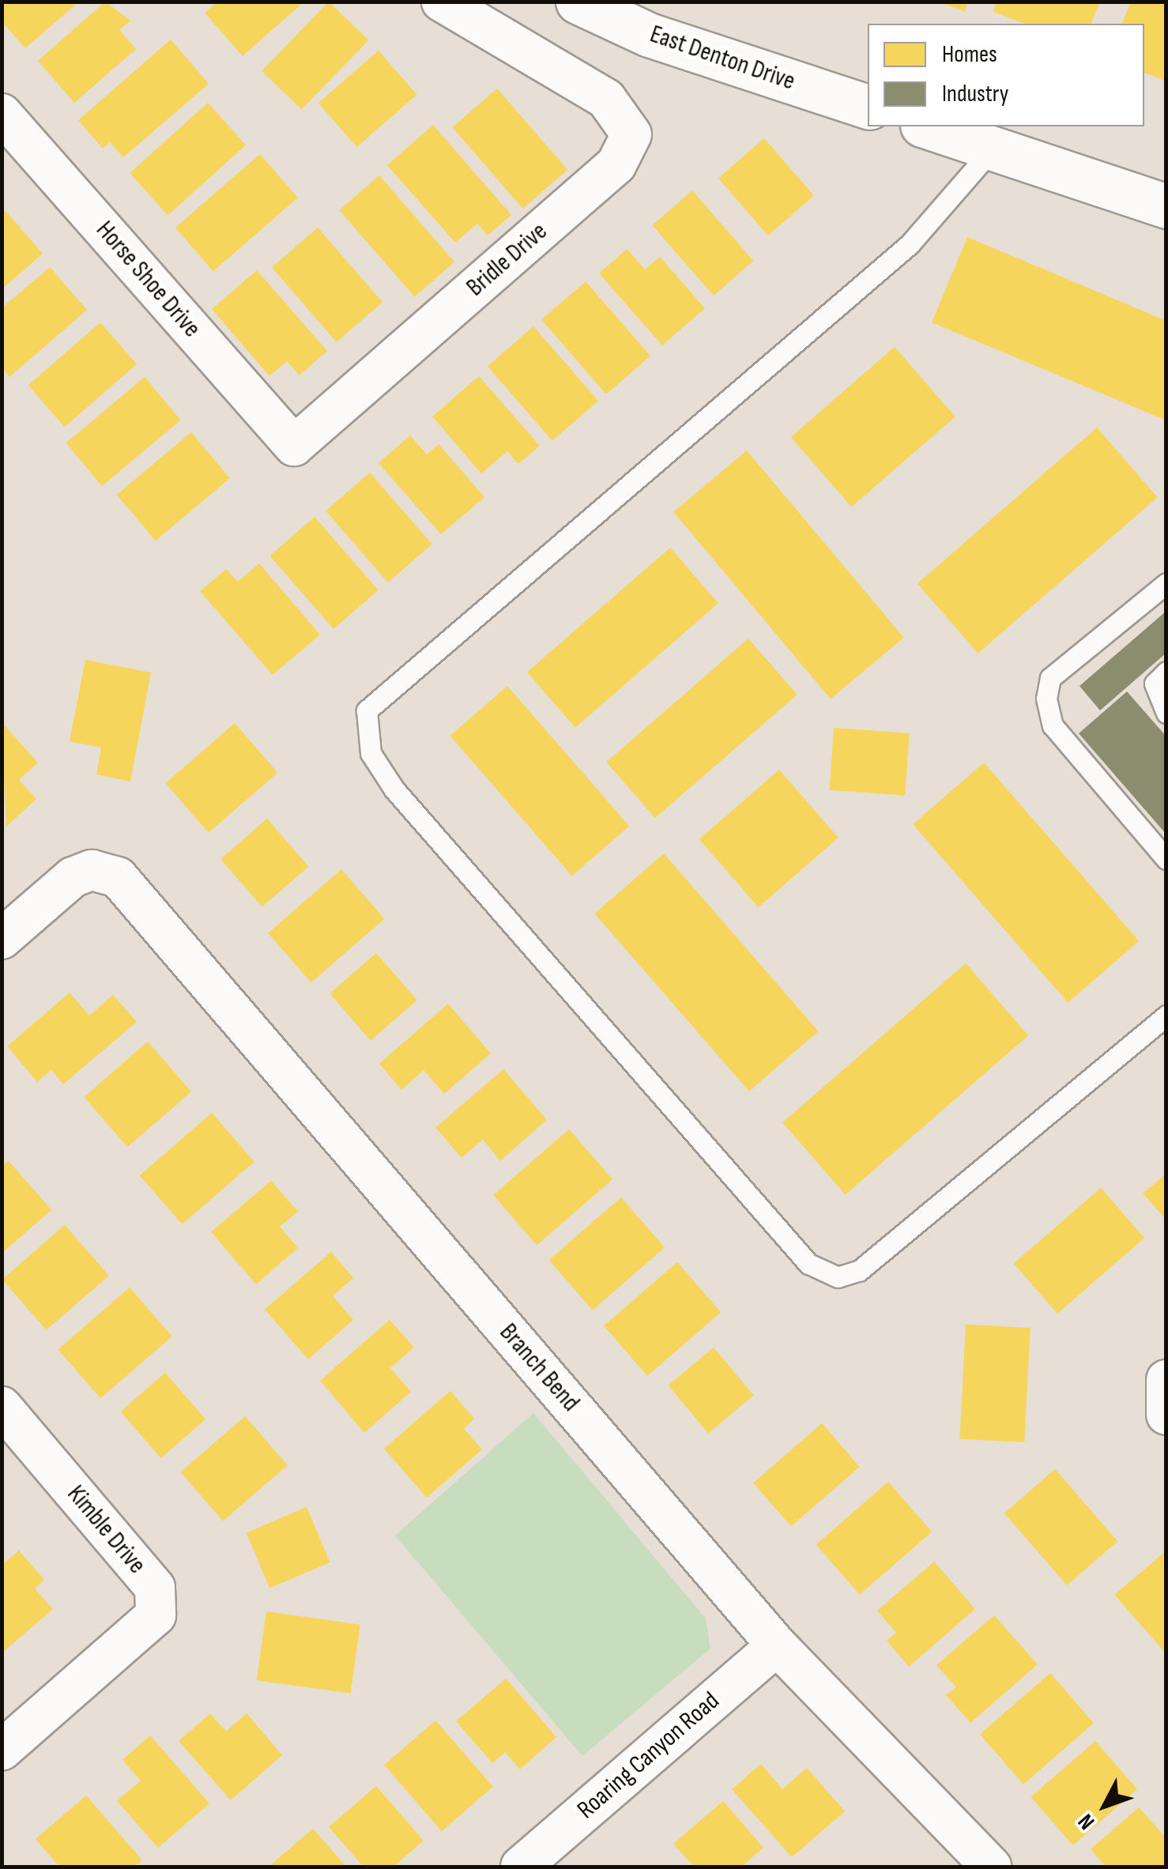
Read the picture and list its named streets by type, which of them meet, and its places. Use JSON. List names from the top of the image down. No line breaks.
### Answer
{"streets":{"street":["East Denton Drive","Bridle Drive","Horse Shoe Drive","Branch Bend","Kimble Drive","Roaring Canyon Road"]},"crossings":[["Bridle Drive","Horse Shoe Drive"],["Branch Bend","Roaring Canyon Road"]],"legend":["Homes","Industry"],"north":"bottom left"}
